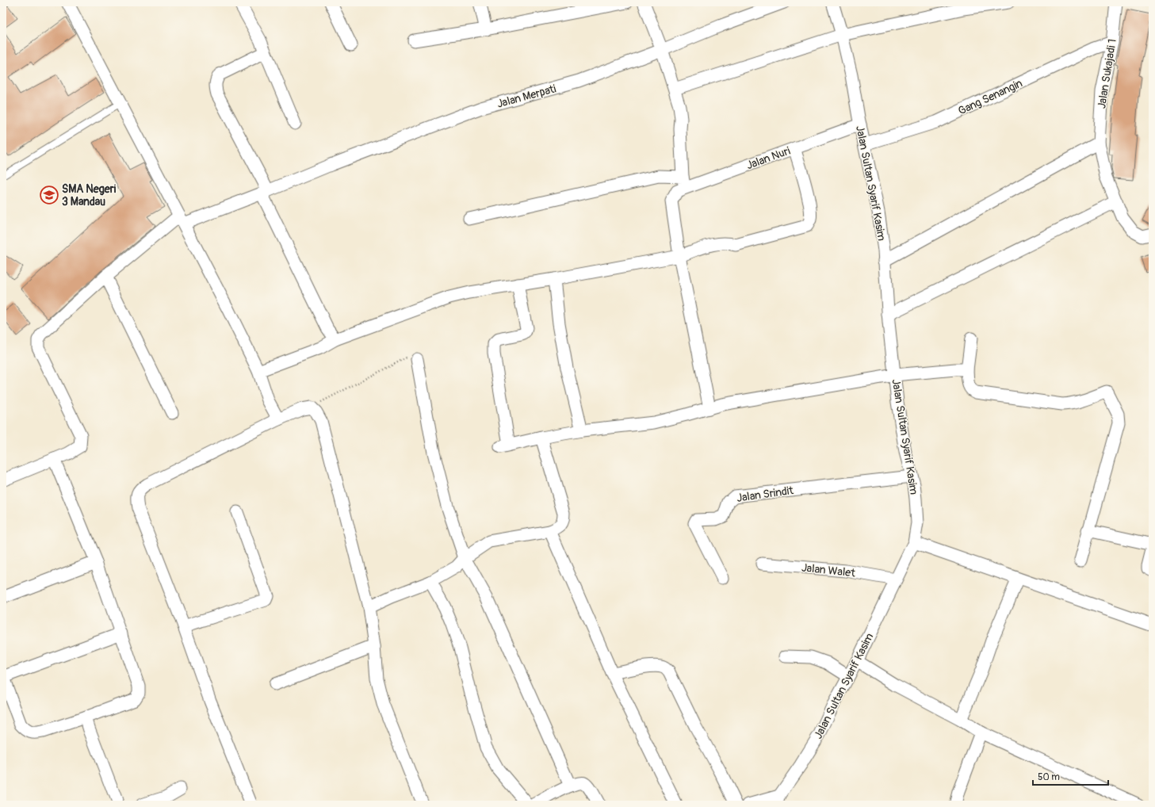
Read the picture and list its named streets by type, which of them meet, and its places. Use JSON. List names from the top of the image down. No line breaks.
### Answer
{"streets":{"street":["Jalan Sukajadi 1","Jalan Merpati","Gang Senangin","Jalan Nuri","Jalan Sultan Syarif Kasim","Jalan Srindit","Jalan Walet"]},"crossings":[["Jalan Sukajadi 1","Gang Senangin"],["Gang Senangin","Jalan Sultan Syarif Kasim"],["Jalan Nuri","Jalan Sultan Syarif Kasim"],["Jalan Sultan Syarif Kasim","Jalan Srindit"],["Jalan Sultan Syarif Kasim","Jalan Walet"]],"places":{"school or university":["SMA Negeri 3 Mandau"]},"scale_bar":"50 m"}
